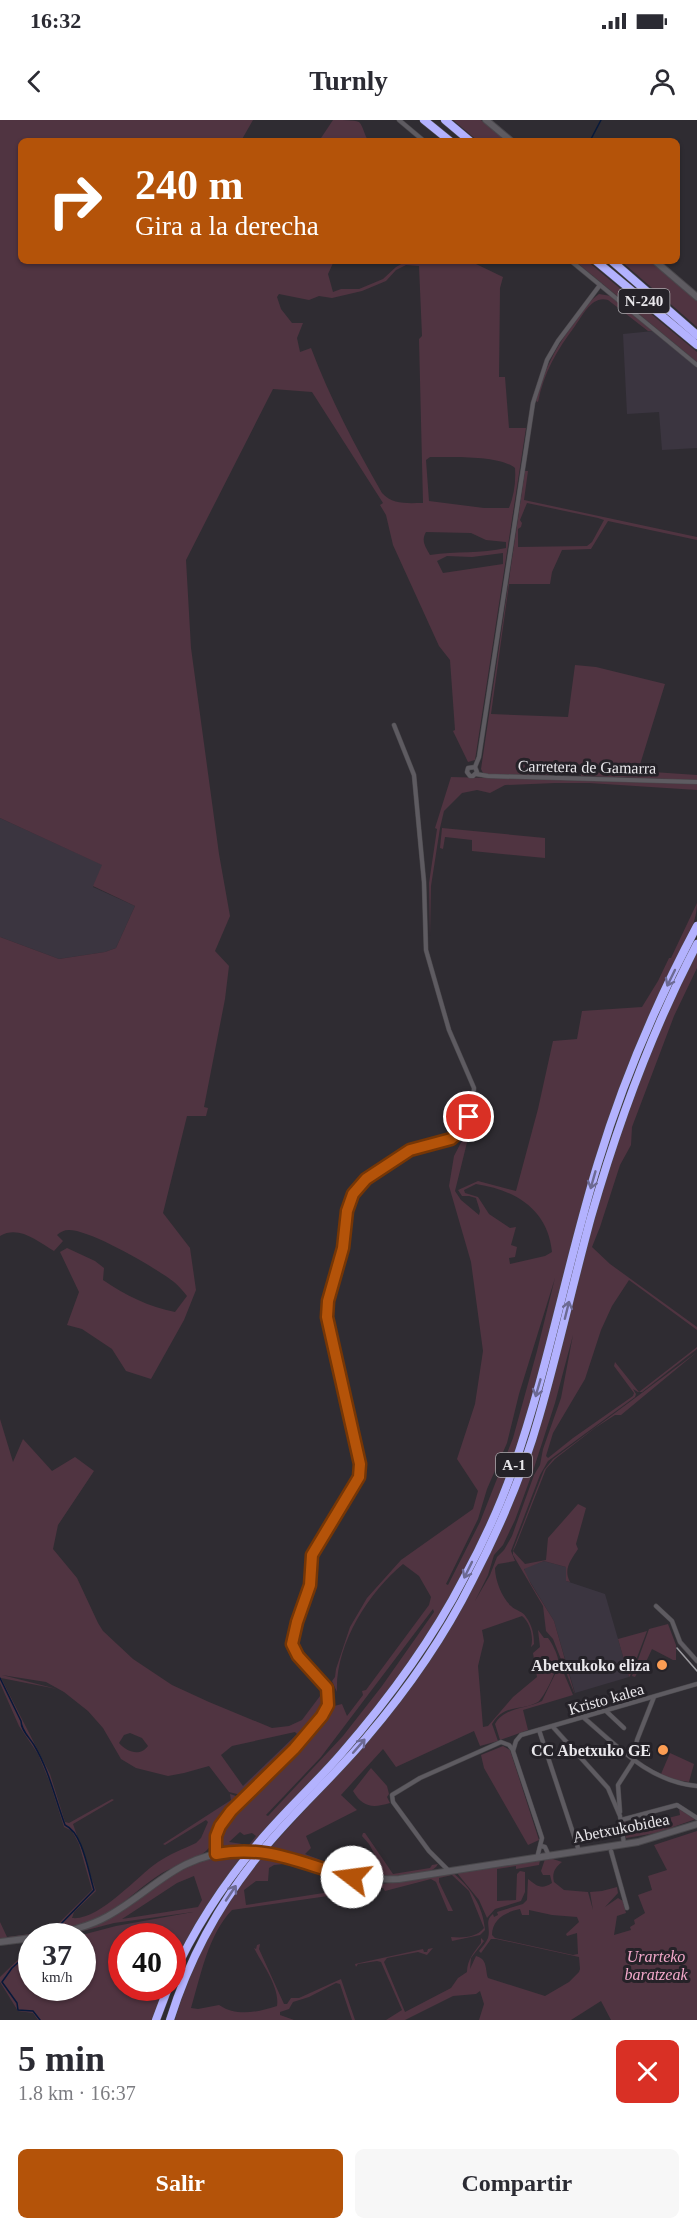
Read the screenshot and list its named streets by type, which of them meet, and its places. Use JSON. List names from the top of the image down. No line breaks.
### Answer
{"streets":{"highway":["N-240","A-1"],"street":["Carretera de Gamarra","Kristo kalea","Abetxukobidea"]},"parks":["Urarteko baratzeak"],"places":["Abetxukoko eliza","CC Abetxuko GE"],"page":{"status":"16:32","header":"Turnly","turn":["240 m","Gira a la derecha"],"speed":"37 km/h","limit":"40","heading":["5 min","1.8 km · 16:37"],"buttons":["Salir","Compartir"]}}
